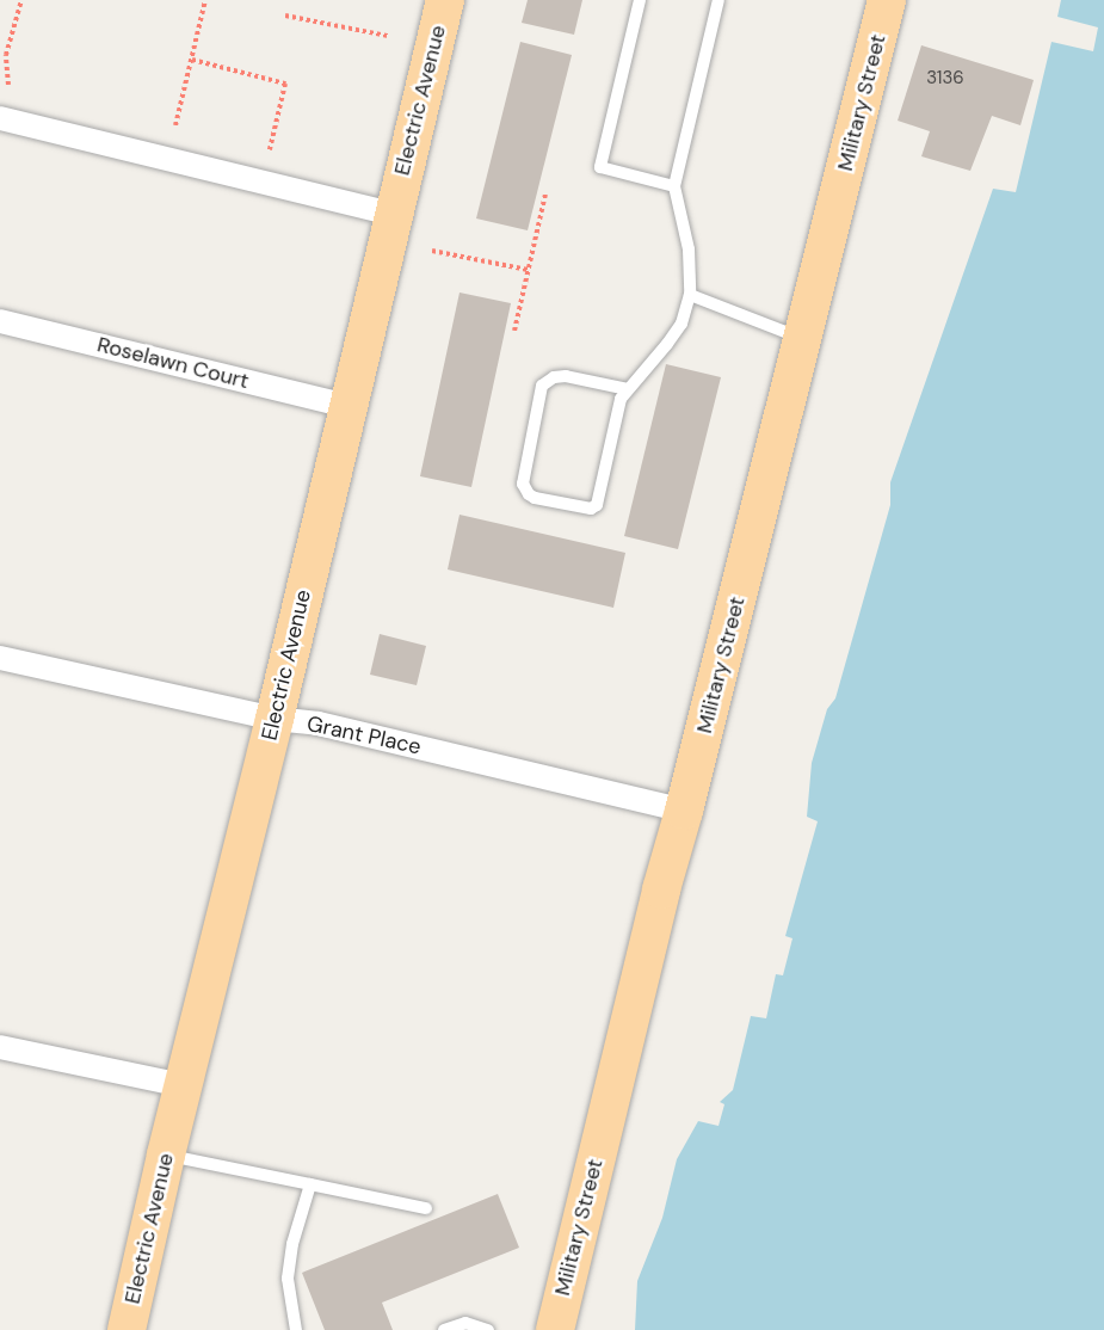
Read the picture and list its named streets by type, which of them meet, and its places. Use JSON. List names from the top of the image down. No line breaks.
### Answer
{"streets":{"main road":["Electric Avenue","Military Street"],"street":["Roselawn Court","Grant Place"]},"crossings":[["Electric Avenue","Roselawn Court"],["Electric Avenue","Grant Place"],["Military Street","Grant Place"]],"house_numbers":["3136"]}
